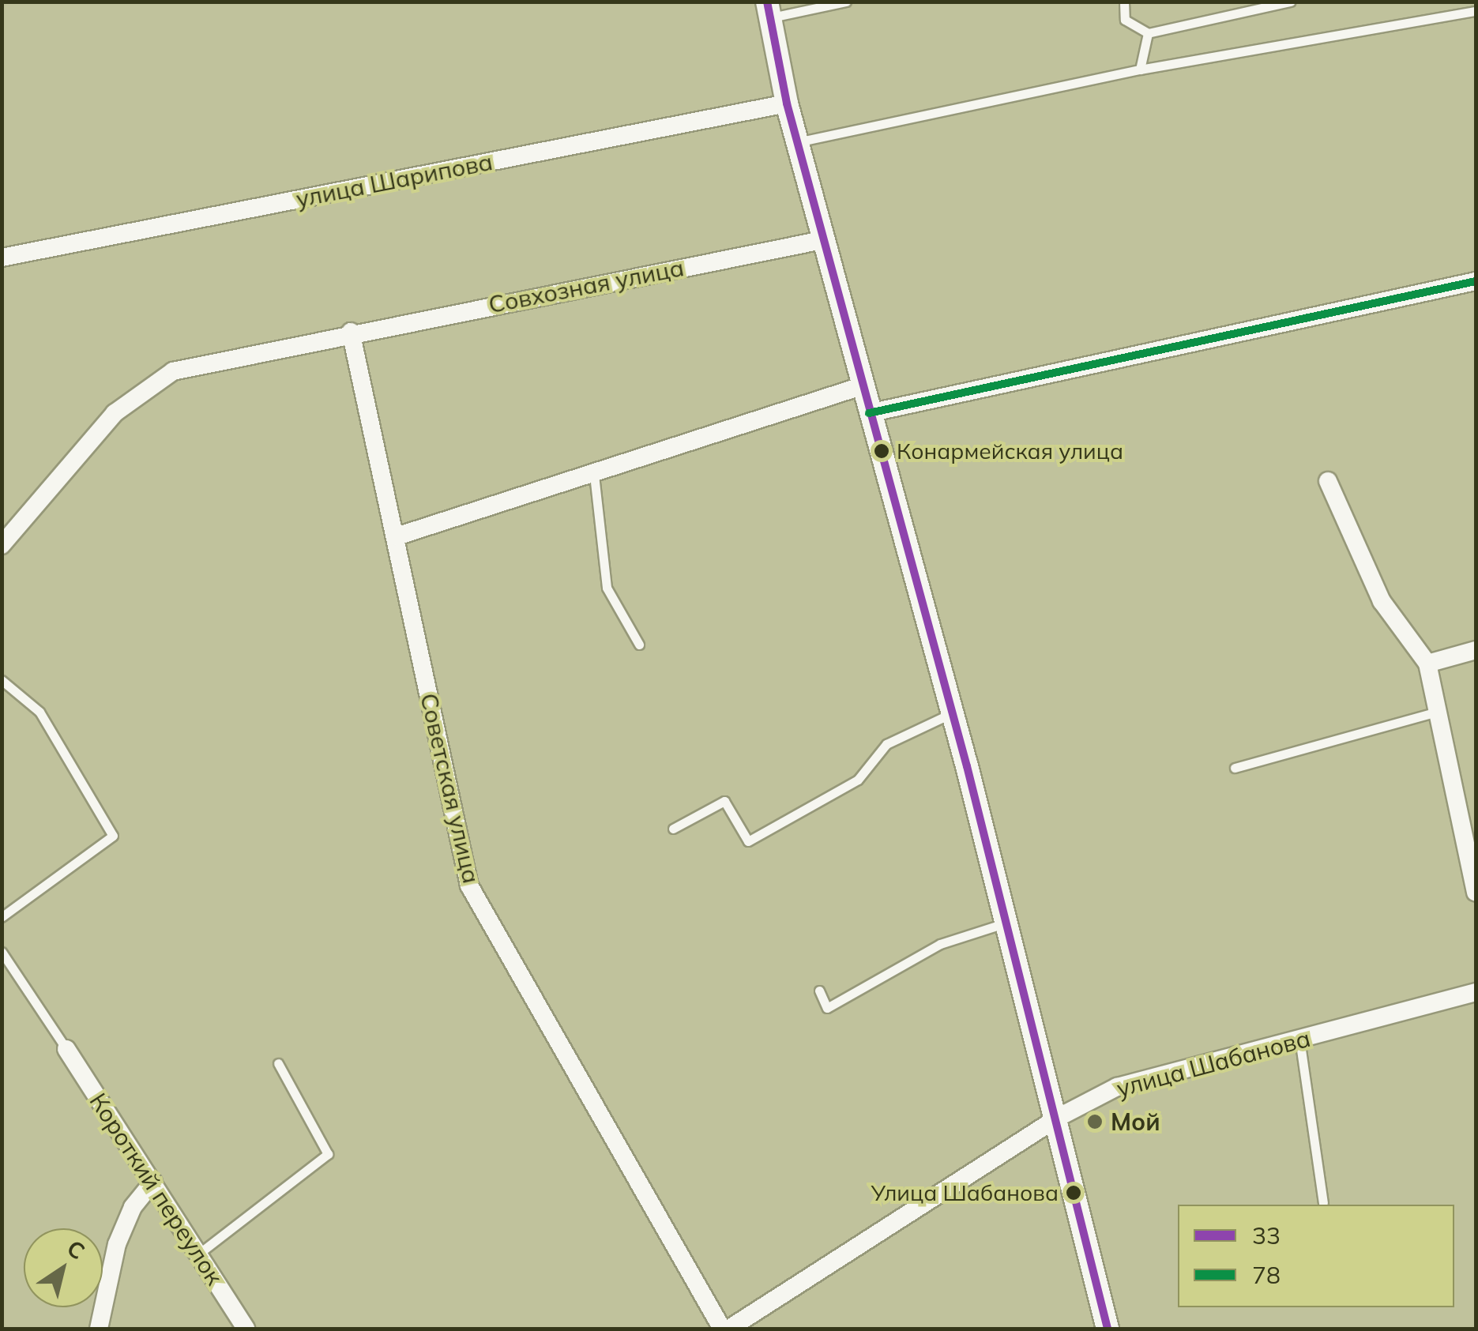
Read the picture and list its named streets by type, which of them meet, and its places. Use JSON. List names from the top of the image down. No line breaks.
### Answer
{"streets":{"street":["улица Шарипова","Совхозная улица","Советская улица","улица Шабанова","Короткий переулок"]},"crossings":[["Совхозная улица","Советская улица"]],"places":["Конармейская улица","Мой","Улица Шабанова"],"lines":["transit line 33","transit line 78"],"legend":["33","78"],"north":"top right"}
